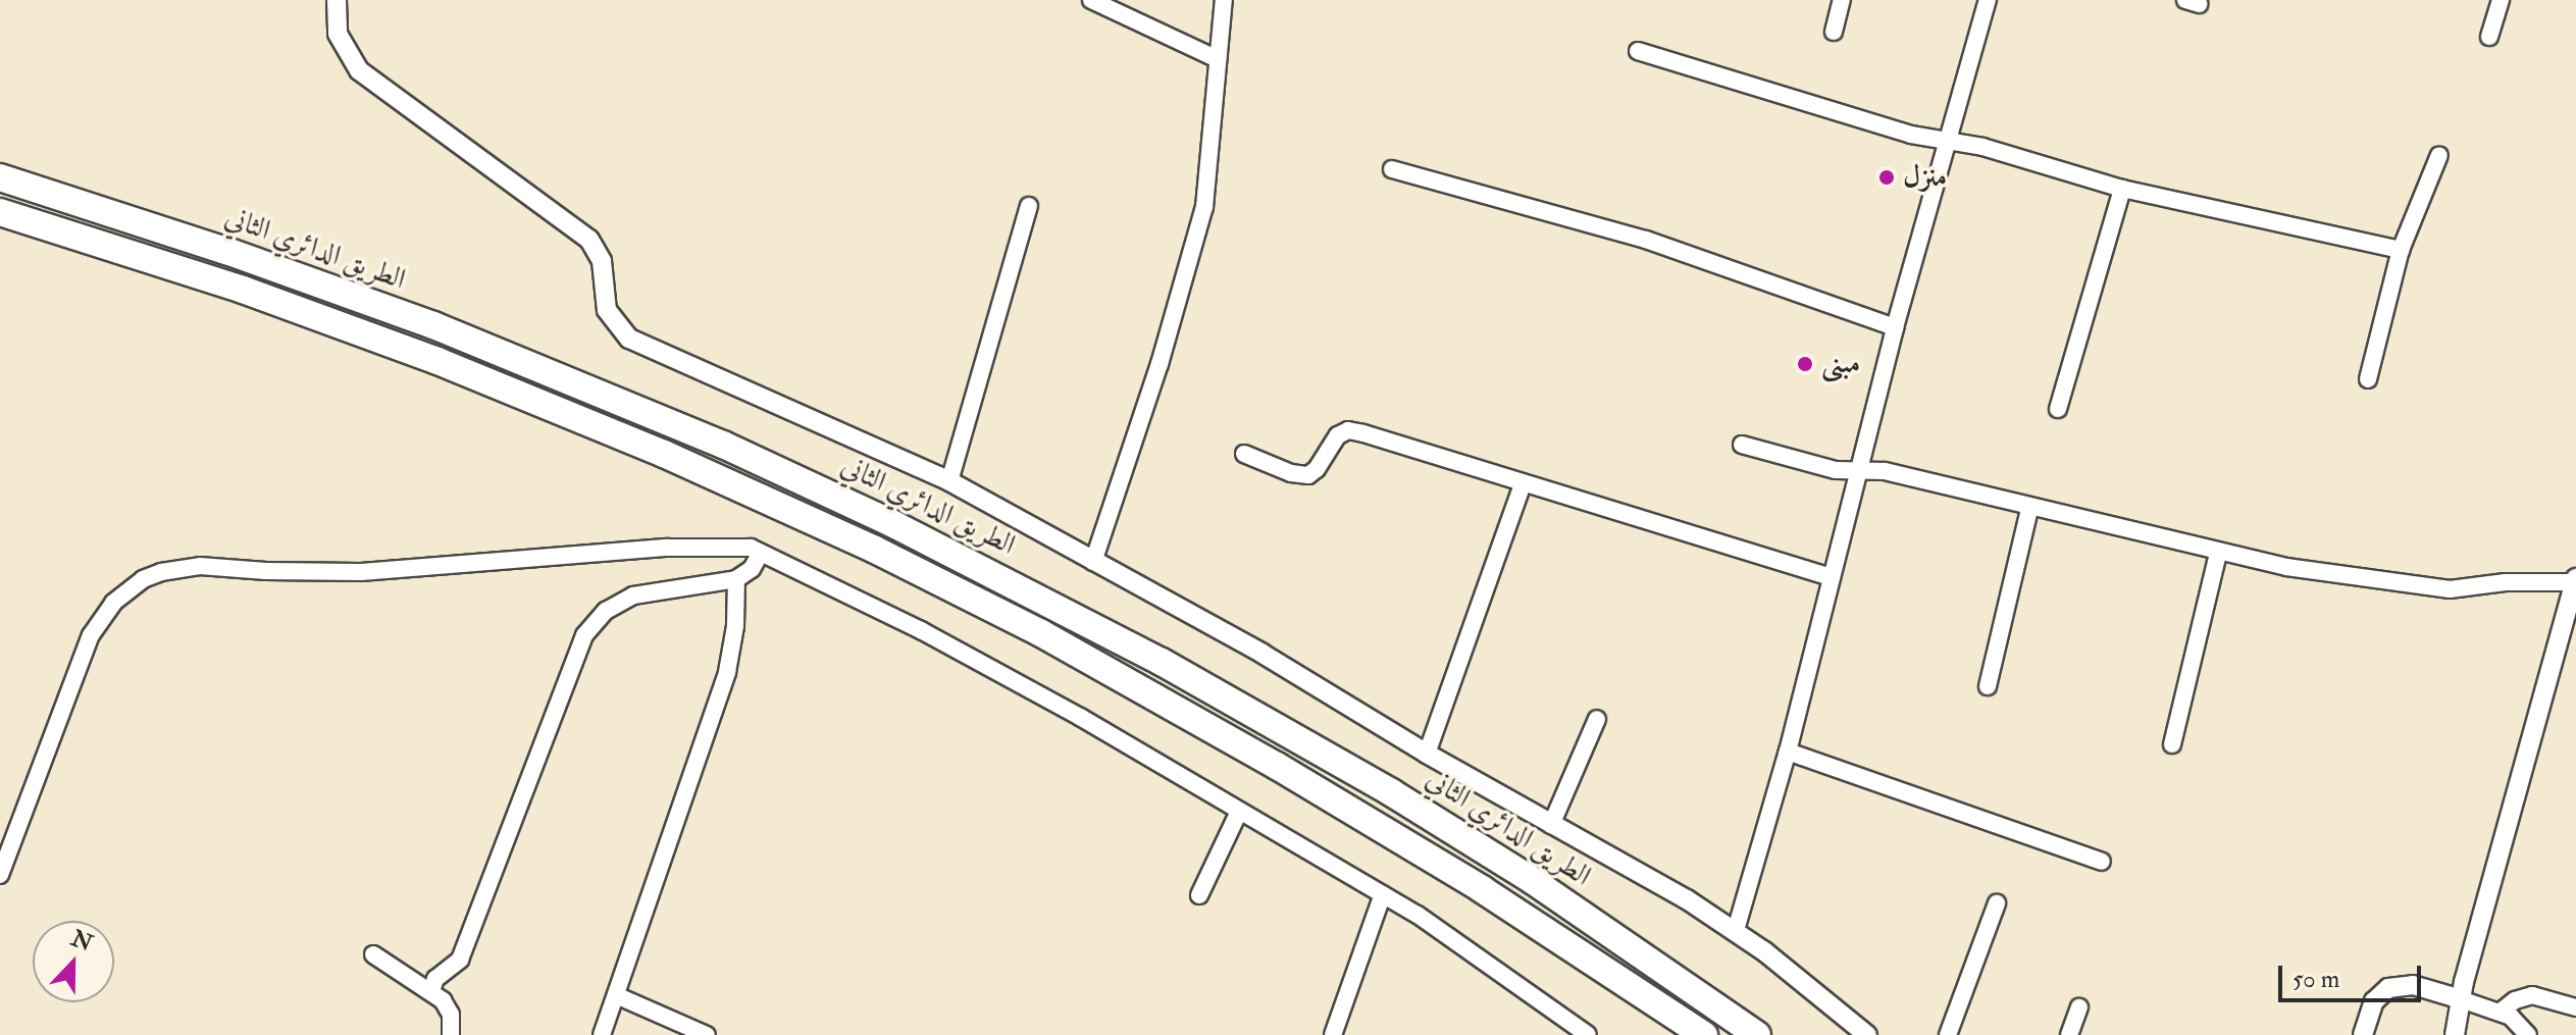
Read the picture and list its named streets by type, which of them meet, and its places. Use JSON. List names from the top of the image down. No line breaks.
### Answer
{"streets":{"highway":["الطريق الدائري الثاني"]},"places":["منزل","مبنى"],"scale_bar":"50 m","north":"top"}
